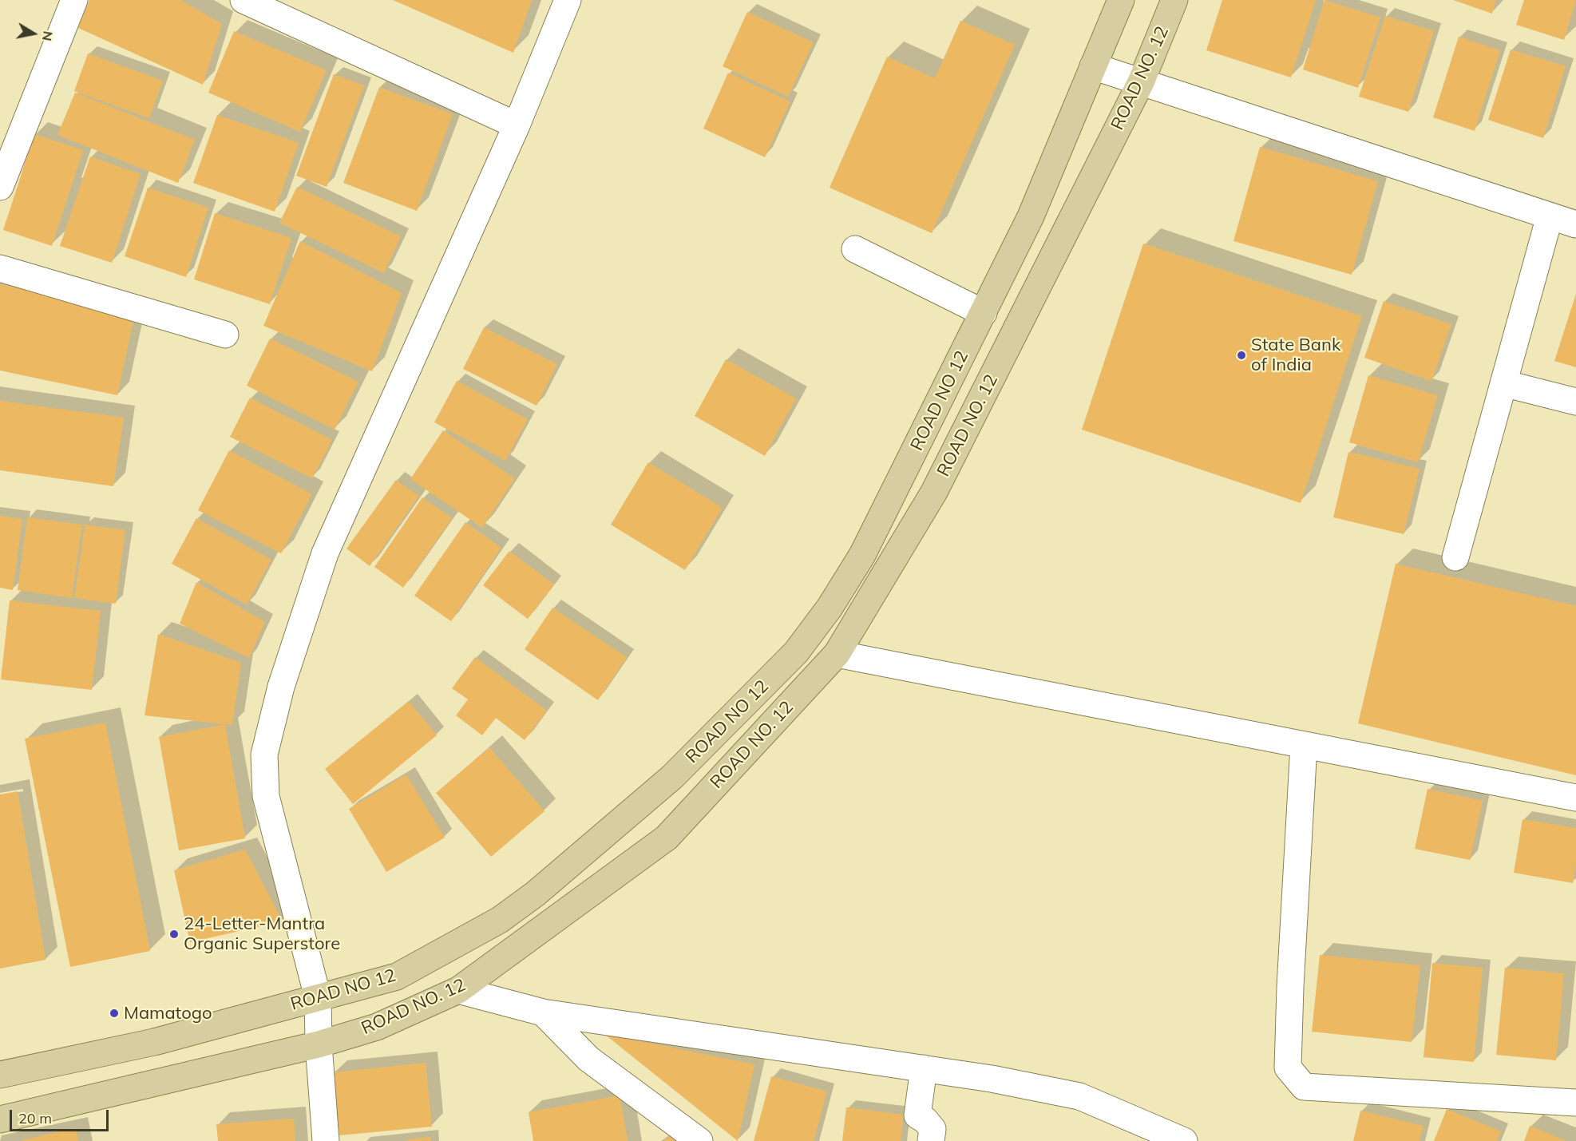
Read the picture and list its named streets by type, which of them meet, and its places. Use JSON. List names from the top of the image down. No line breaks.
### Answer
{"streets":{"main road":["ROAD NO. 12","ROAD NO 12"]},"places":["State Bank of India","24-Letter-Mantra Organic Superstore","Mamatogo"],"scale_bar":"20 m","north":"right"}
